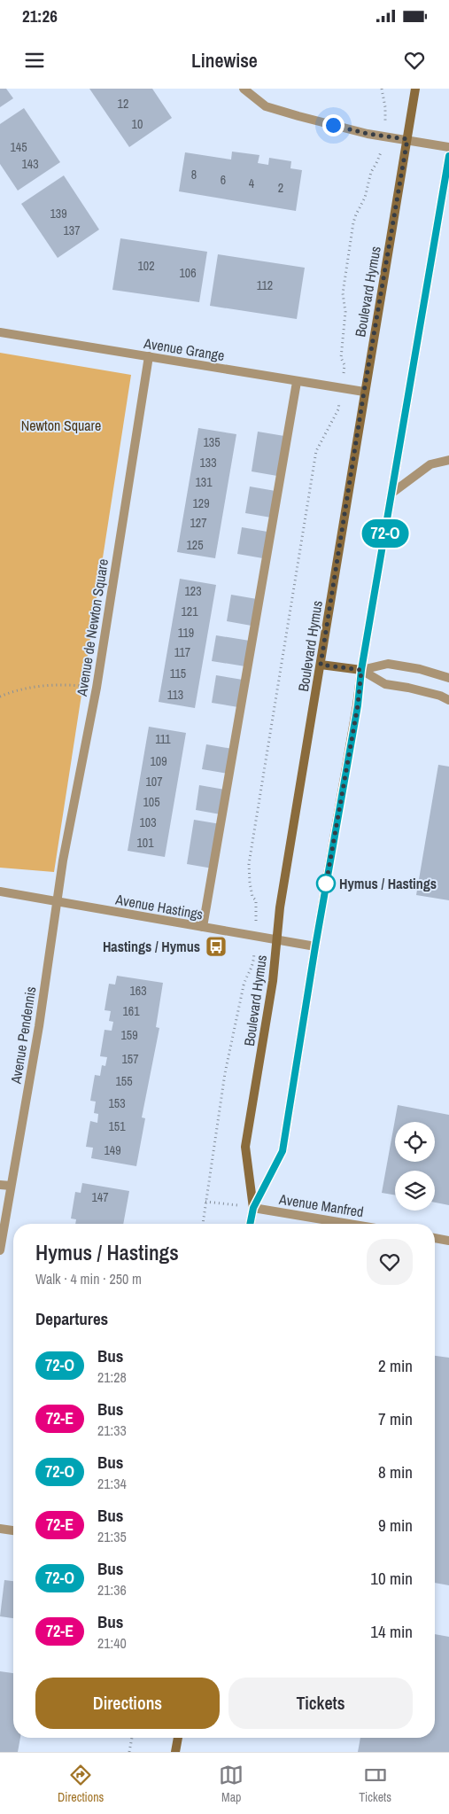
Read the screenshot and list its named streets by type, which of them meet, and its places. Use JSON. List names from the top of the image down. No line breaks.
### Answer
{"streets":{"street":["Boulevard Hymus","Avenue Grange","Avenue de Newton Square","Avenue Hastings","Avenue Pendennis","Avenue Manfred"]},"crossings":[["Boulevard Hymus","Avenue Grange"],["Boulevard Hymus","Avenue Hastings"],["Boulevard Hymus","Avenue Manfred"],["Avenue Grange","Avenue de Newton Square"],["Avenue de Newton Square","Avenue Hastings"],["Avenue de Newton Square","Avenue Pendennis"],["Avenue Hastings","Avenue Pendennis"]],"parks":["Newton Square"],"places":{"other":["Hymus / Hastings"],"bus stop":["Hastings / Hymus"]},"lines":["bus line 72-O"],"house_numbers":["12","10","145","143","8","6","4","2","139","137","102","106","112","135","133","131","129","127","125","123","121","119","117","115","113","111","109","107","105","103","101","163","161","159","157","155","153","151","149","147"],"page":{"status":"21:26","header":"Linewise","on_map":"72-O","heading":[["Hymus / Hastings","Walk · 4 min · 250 m"],"Departures"],"list":[{"mark":"72-O","name":"Bus","note":"21:28","value":"2 min"},{"mark":"72-E","name":"Bus","note":"21:33","value":"7 min"},{"mark":"72-O","name":"Bus","note":"21:34","value":"8 min"},{"mark":"72-E","name":"Bus","note":"21:35","value":"9 min"},{"mark":"72-O","name":"Bus","note":"21:36","value":"10 min"},{"mark":"72-E","name":"Bus","note":"21:40","value":"14 min"}],"buttons":["Directions","Tickets"],"tabs":["Directions","Map","Tickets"]}}
